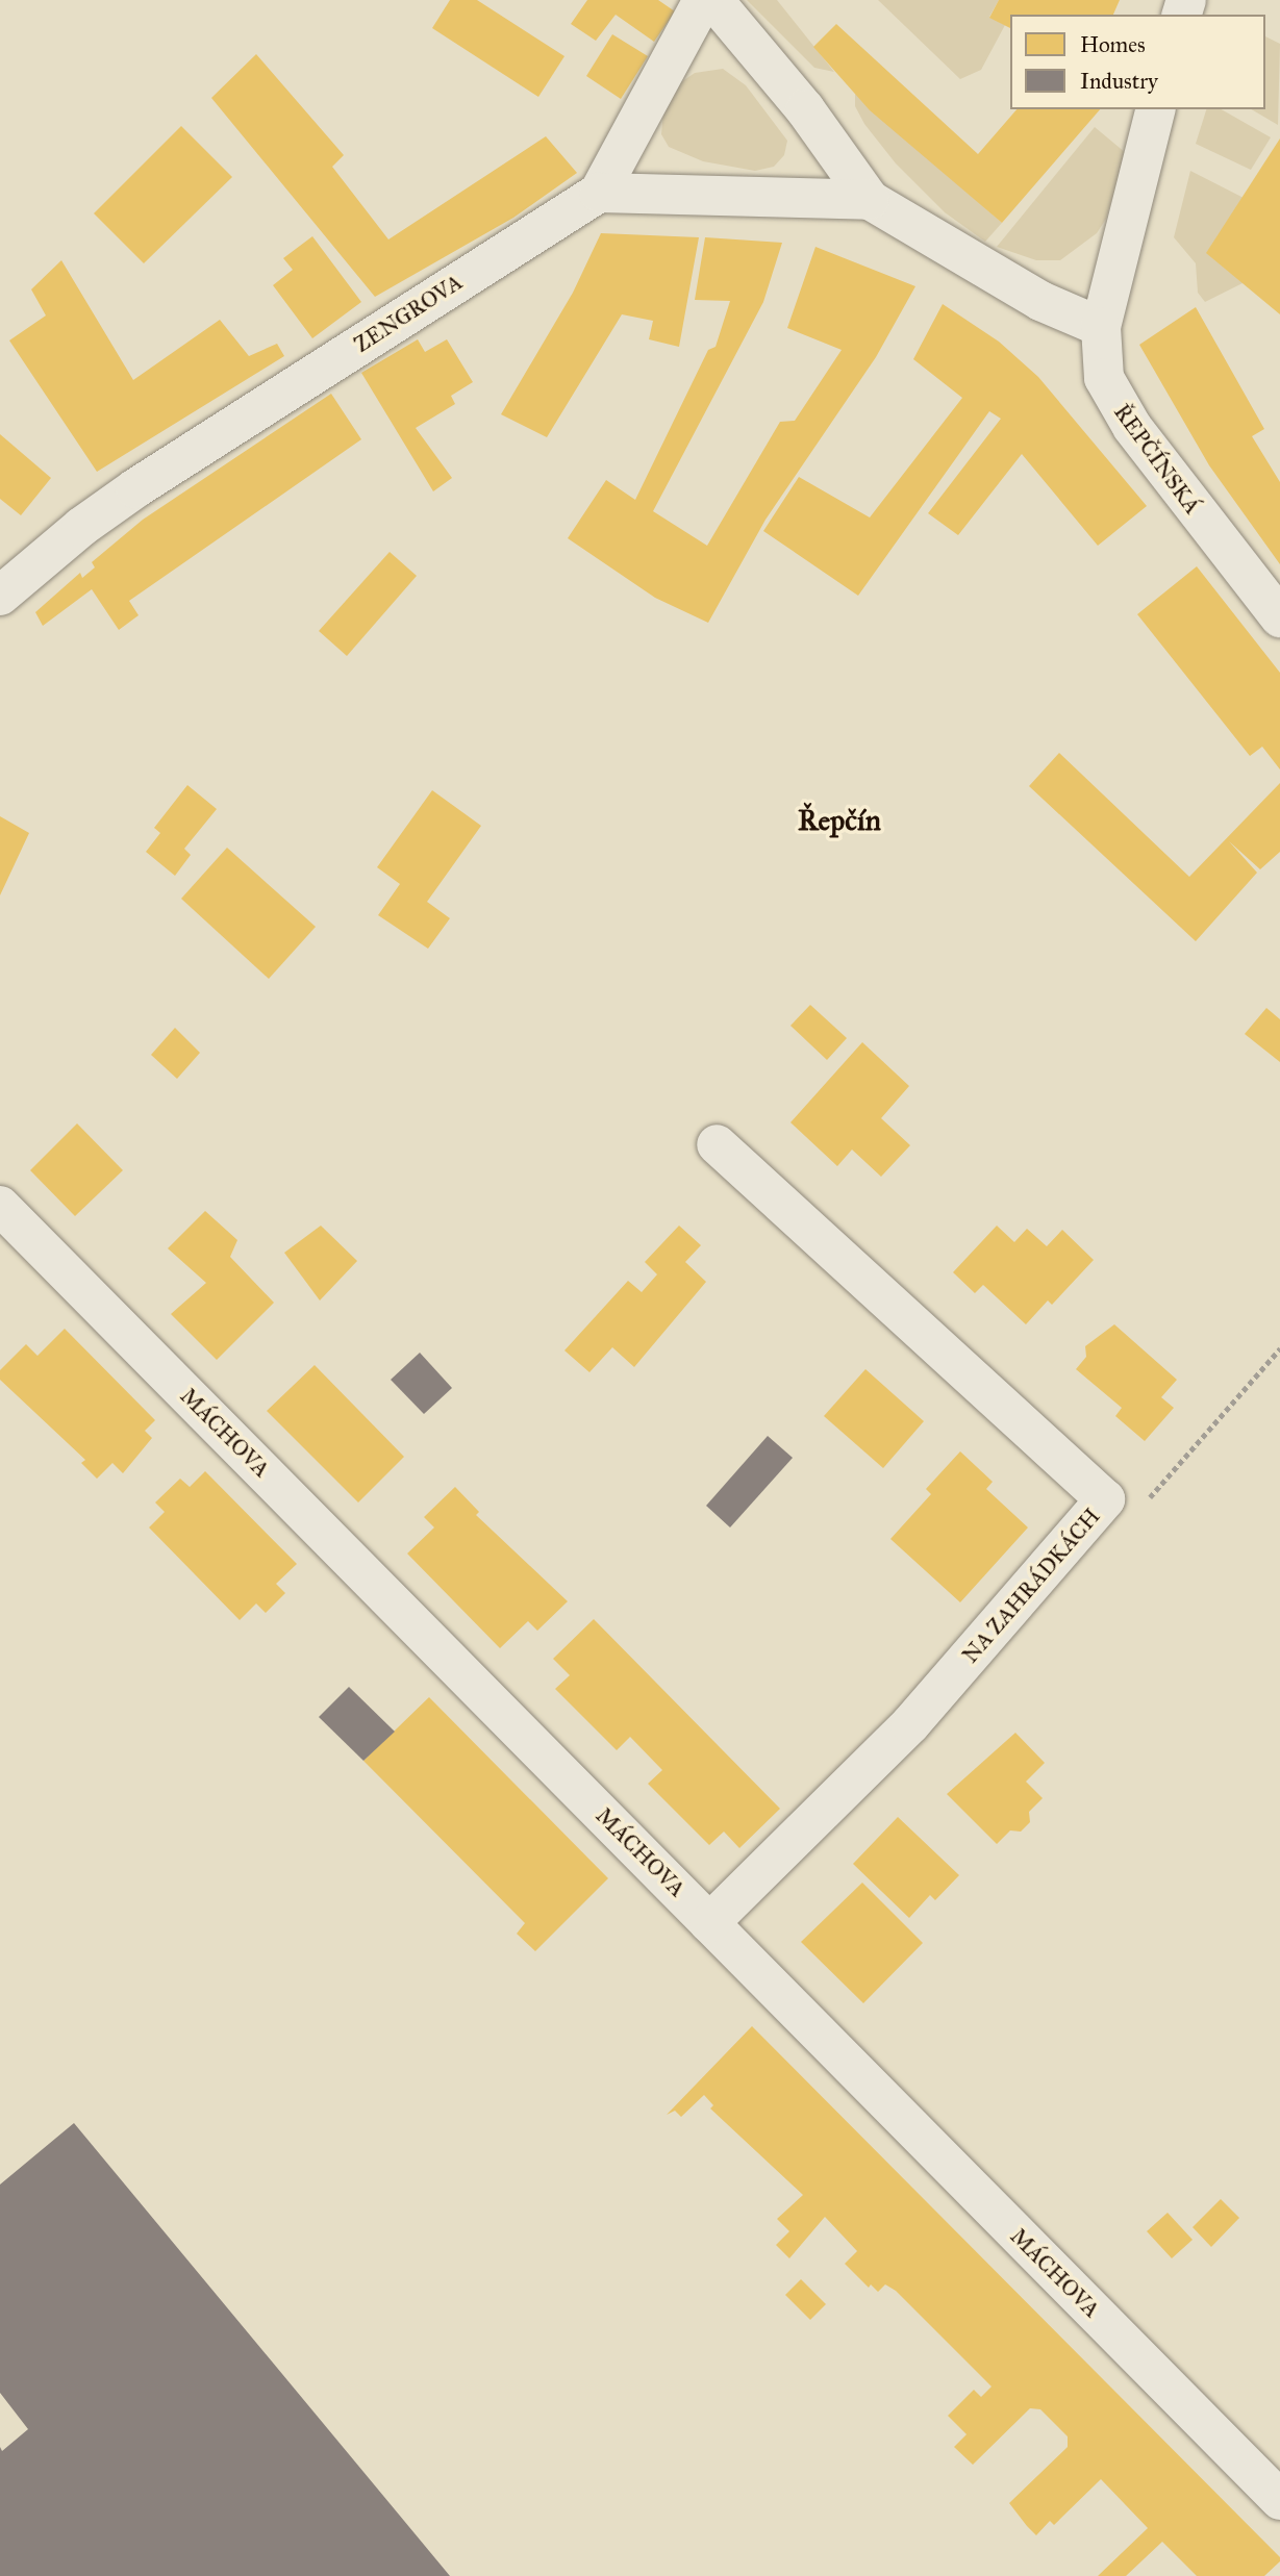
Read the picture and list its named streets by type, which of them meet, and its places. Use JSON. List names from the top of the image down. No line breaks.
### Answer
{"streets":{"street":["ZENGROVA","ŘEPČÍNSKÁ","MÁCHOVA","NA ZAHRÁDKÁCH"]},"crossings":[["MÁCHOVA","NA ZAHRÁDKÁCH"]],"districts":["Řepčín"],"legend":["Homes","Industry"]}
